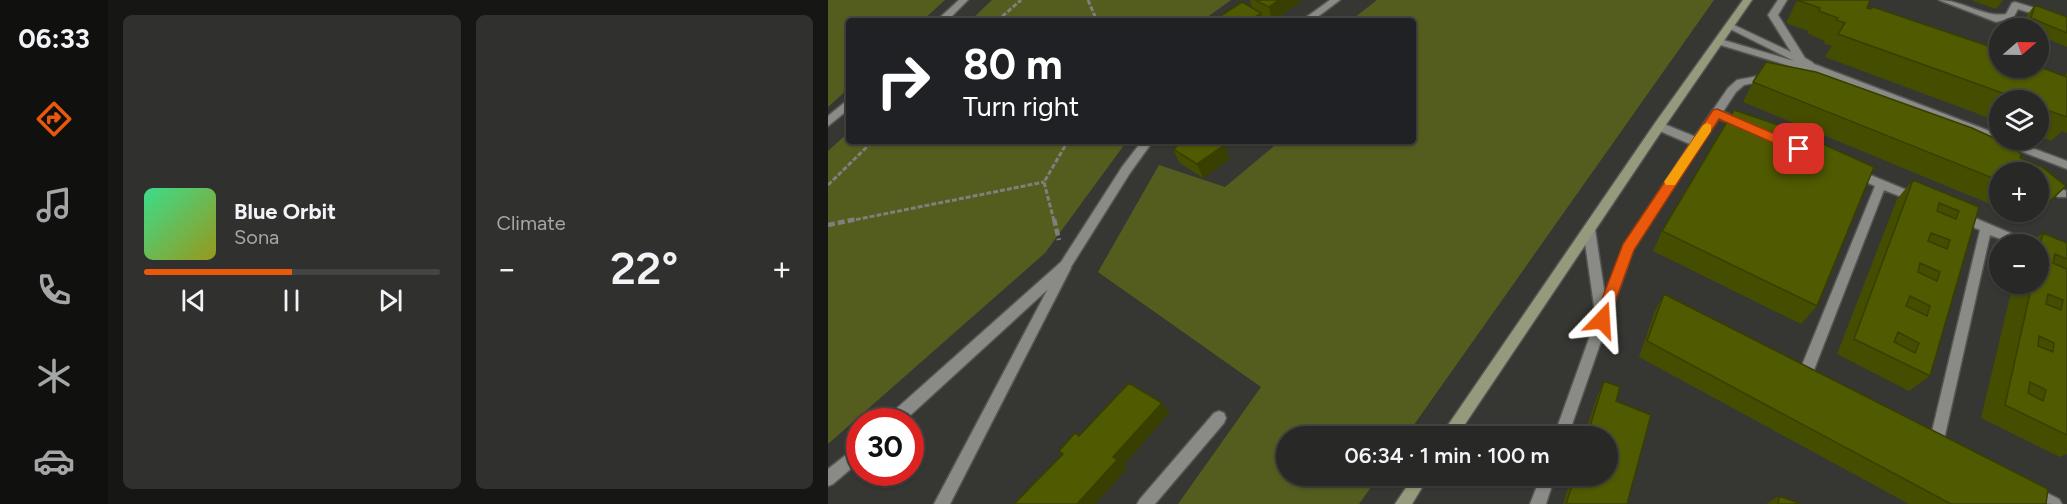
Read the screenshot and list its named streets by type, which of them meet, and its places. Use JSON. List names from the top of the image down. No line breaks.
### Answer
{"north":"right","page":{"tabs":"06:33","tile":"Climate","map_buttons":["+","−"],"turn":["80 m","Turn right"],"song":["Blue Orbit","Sona"],"heat":["−","22°","+"],"limit":"30","trip":"06:34 · 1 min · 100 m"}}
